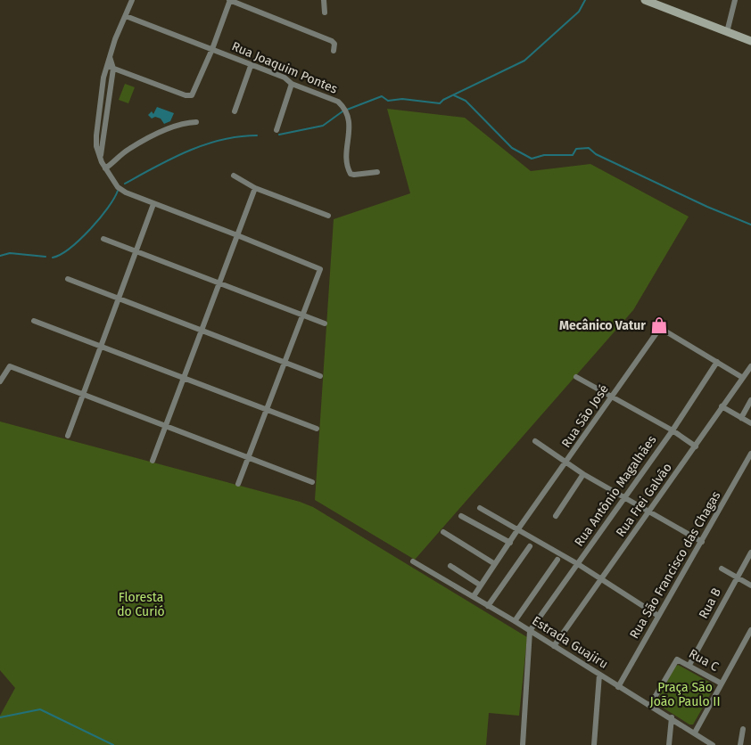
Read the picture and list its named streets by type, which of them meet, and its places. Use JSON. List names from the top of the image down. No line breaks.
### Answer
{"streets":{"street":["Rua Joaquim Pontes","Rua São José","Rua Antônio Magalhães","Rua Frei Galvão","Rua São Francisco das Chagas","Rua B","Estrada Guajiru","Rua C"]},"crossings":[["Rua São José","Rua Antônio Magalhães"],["Rua São José","Rua Frei Galvão"],["Rua São José","Estrada Guajiru"],["Rua Antônio Magalhães","Estrada Guajiru"],["Rua Frei Galvão","Estrada Guajiru"],["Rua São Francisco das Chagas","Estrada Guajiru"],["Rua B","Rua C"],["Estrada Guajiru","Rua C"]],"parks":["Floresta do Curió","Praça São João Paulo II"],"places":{"shop":["Mecânico Vatur"]}}
